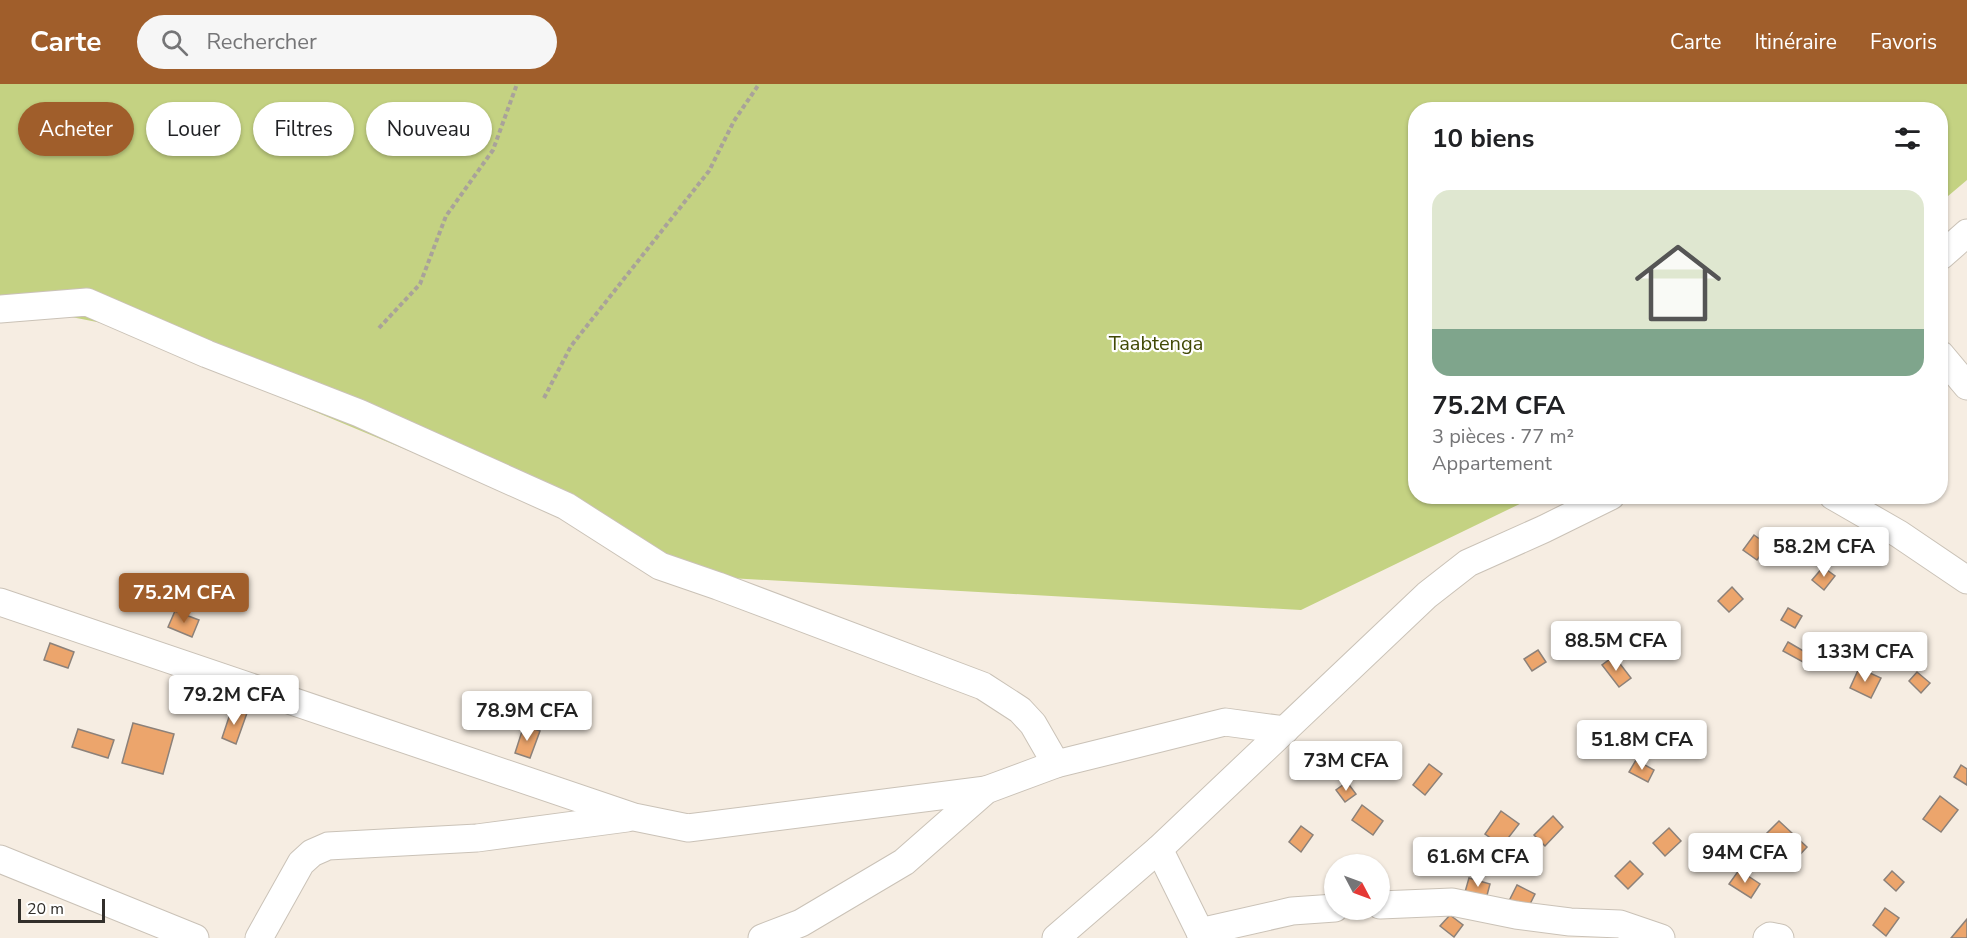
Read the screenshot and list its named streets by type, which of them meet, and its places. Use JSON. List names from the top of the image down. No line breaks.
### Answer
{"parks":["Taabtenga"],"scale_bar":"20 m","north":"bottom right","page":{"header":"Carte","search":"Rechercher","nav":["Carte","Itinéraire","Favoris"],"chip":["Acheter","Louer","Filtres","Nouveau"],"heading":"10 biens","list":[{"name":"75.2M CFA","note":"3 pièces · 77 m² · Appartement"}],"price":["58.2M CFA","75.2M CFA","88.5M CFA","133M CFA","79.2M CFA","78.9M CFA","51.8M CFA","73M CFA","94M CFA","61.6M CFA"],"scale":"20 m"}}
